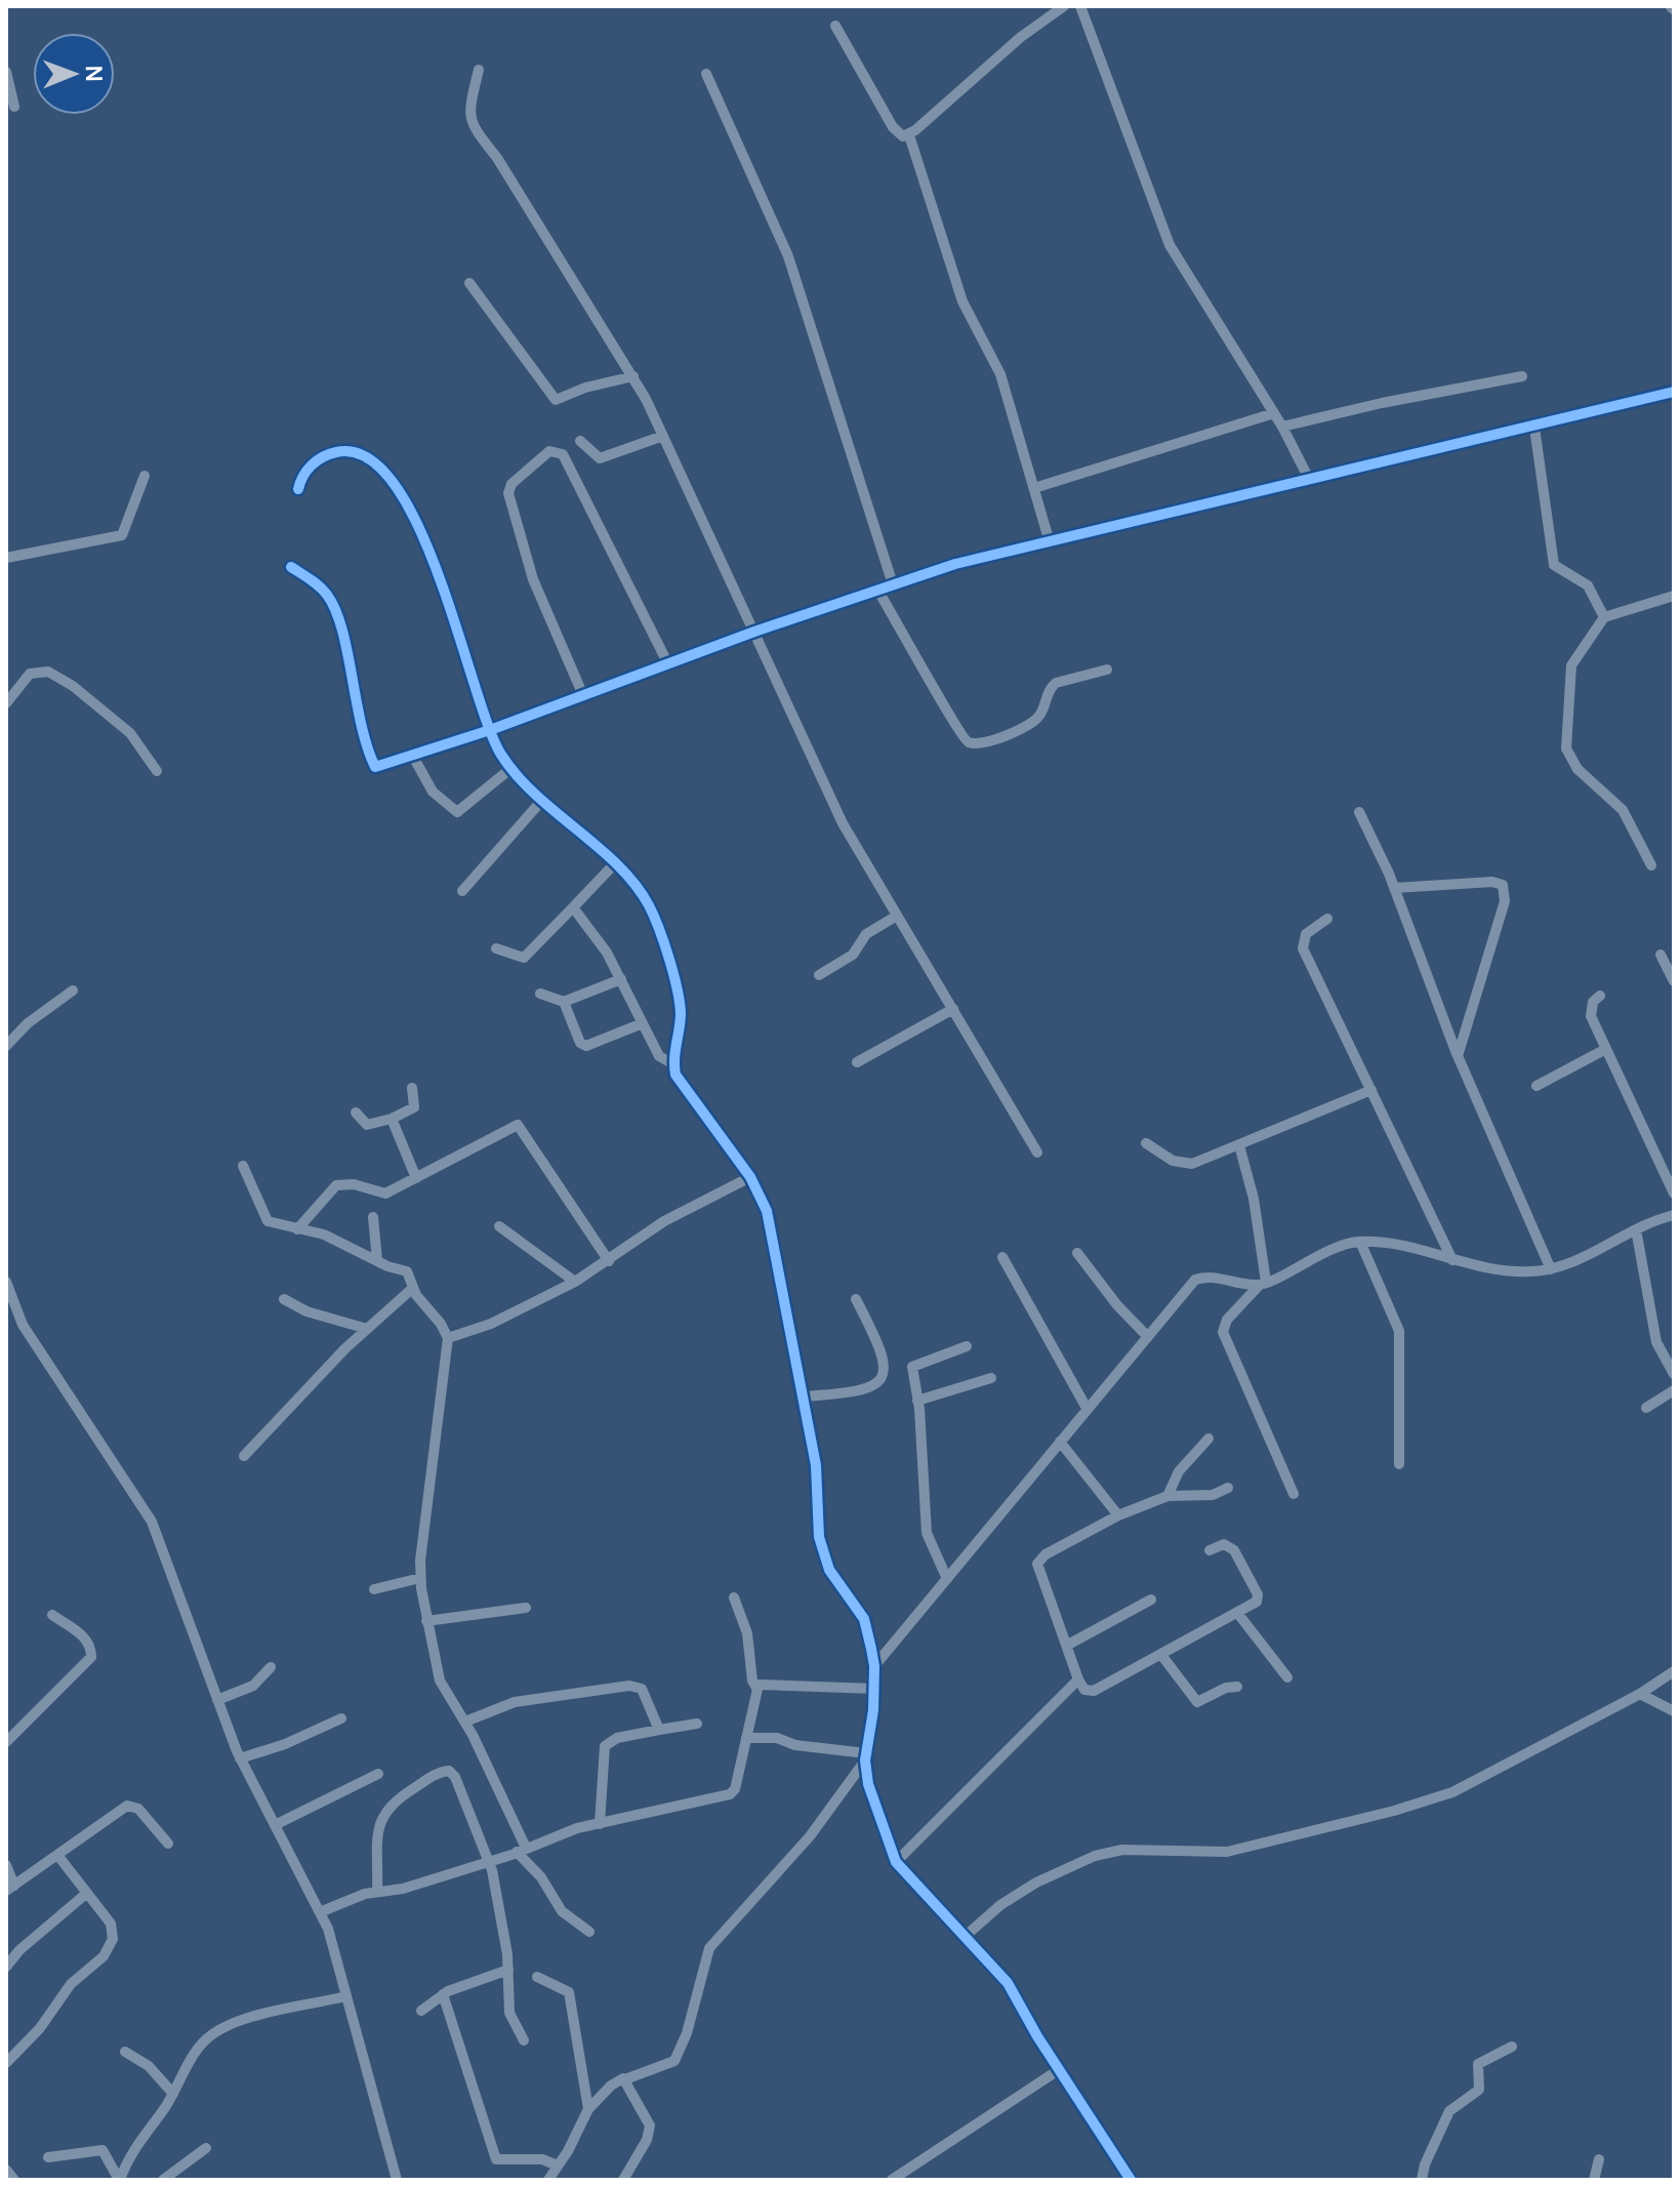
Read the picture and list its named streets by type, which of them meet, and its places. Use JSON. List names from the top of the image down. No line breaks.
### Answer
{"north":"right"}
